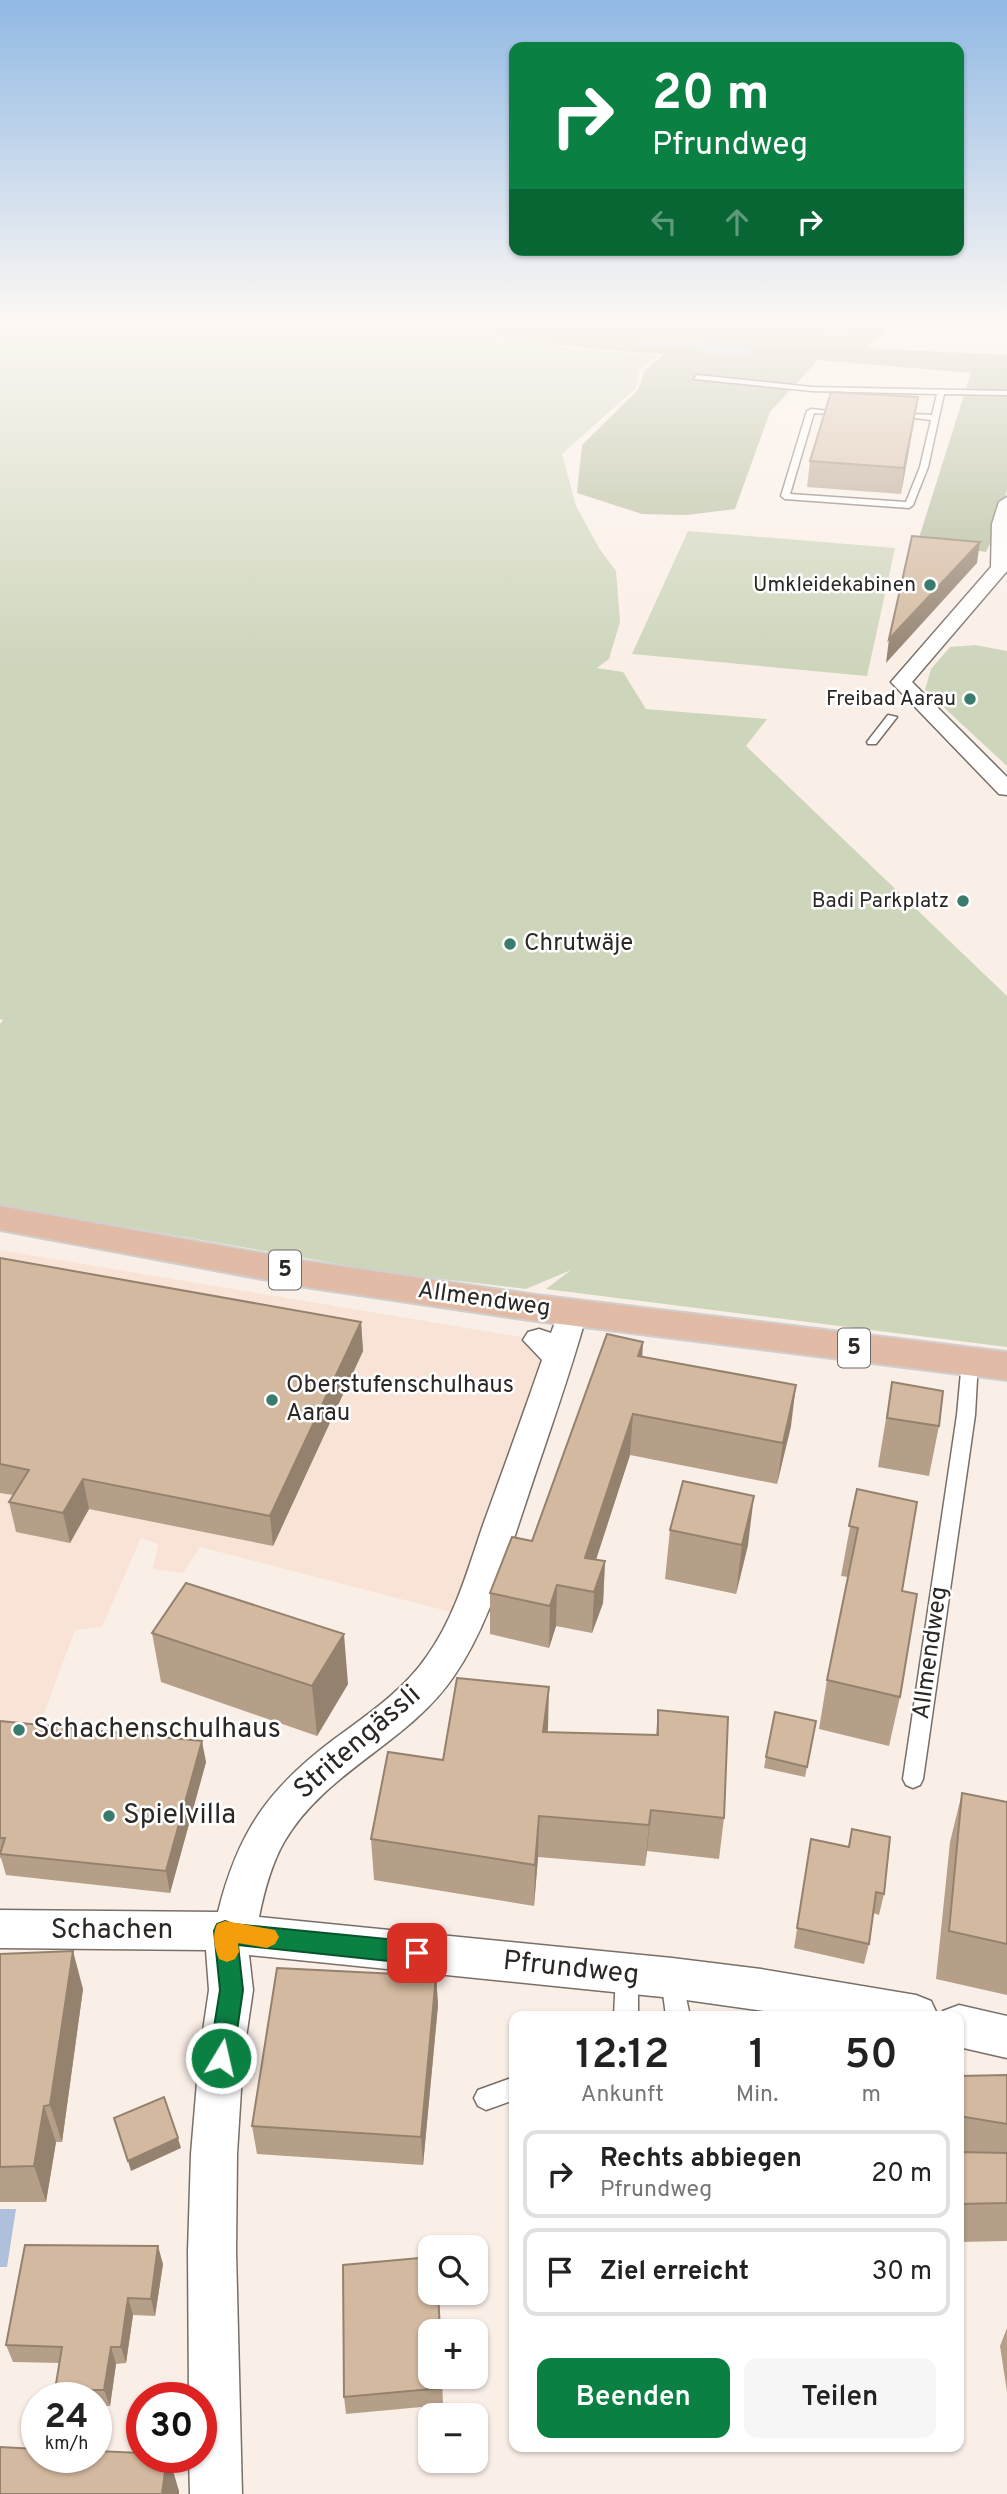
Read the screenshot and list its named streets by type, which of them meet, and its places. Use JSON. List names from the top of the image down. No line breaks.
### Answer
{"streets":{"main road":["5","Allmendweg"],"street":["Stritengässli","Schachen","Pfrundweg"]},"crossings":[["Allmendweg","Stritengässli"],["Stritengässli","Schachen"],["Stritengässli","Pfrundweg"],["Schachen","Pfrundweg"]],"places":["Umkleidekabinen","Freibad Aarau","Badi Parkplatz","Chrutwäje","Oberstufenschulhaus Aarau","Schachenschulhaus","Spielvilla"],"page":{"turn":["20 m","Pfrundweg"],"eta":["12:12","Ankunft","1","Min.","50","m"],"list":[{"name":"Rechts abbiegen","note":"Pfrundweg","value":"20 m"},{"name":"Ziel erreicht","value":"30 m"}],"map_buttons":["+","−"],"buttons":["Beenden","Teilen"],"speed":"24 km/h","limit":"30"}}
